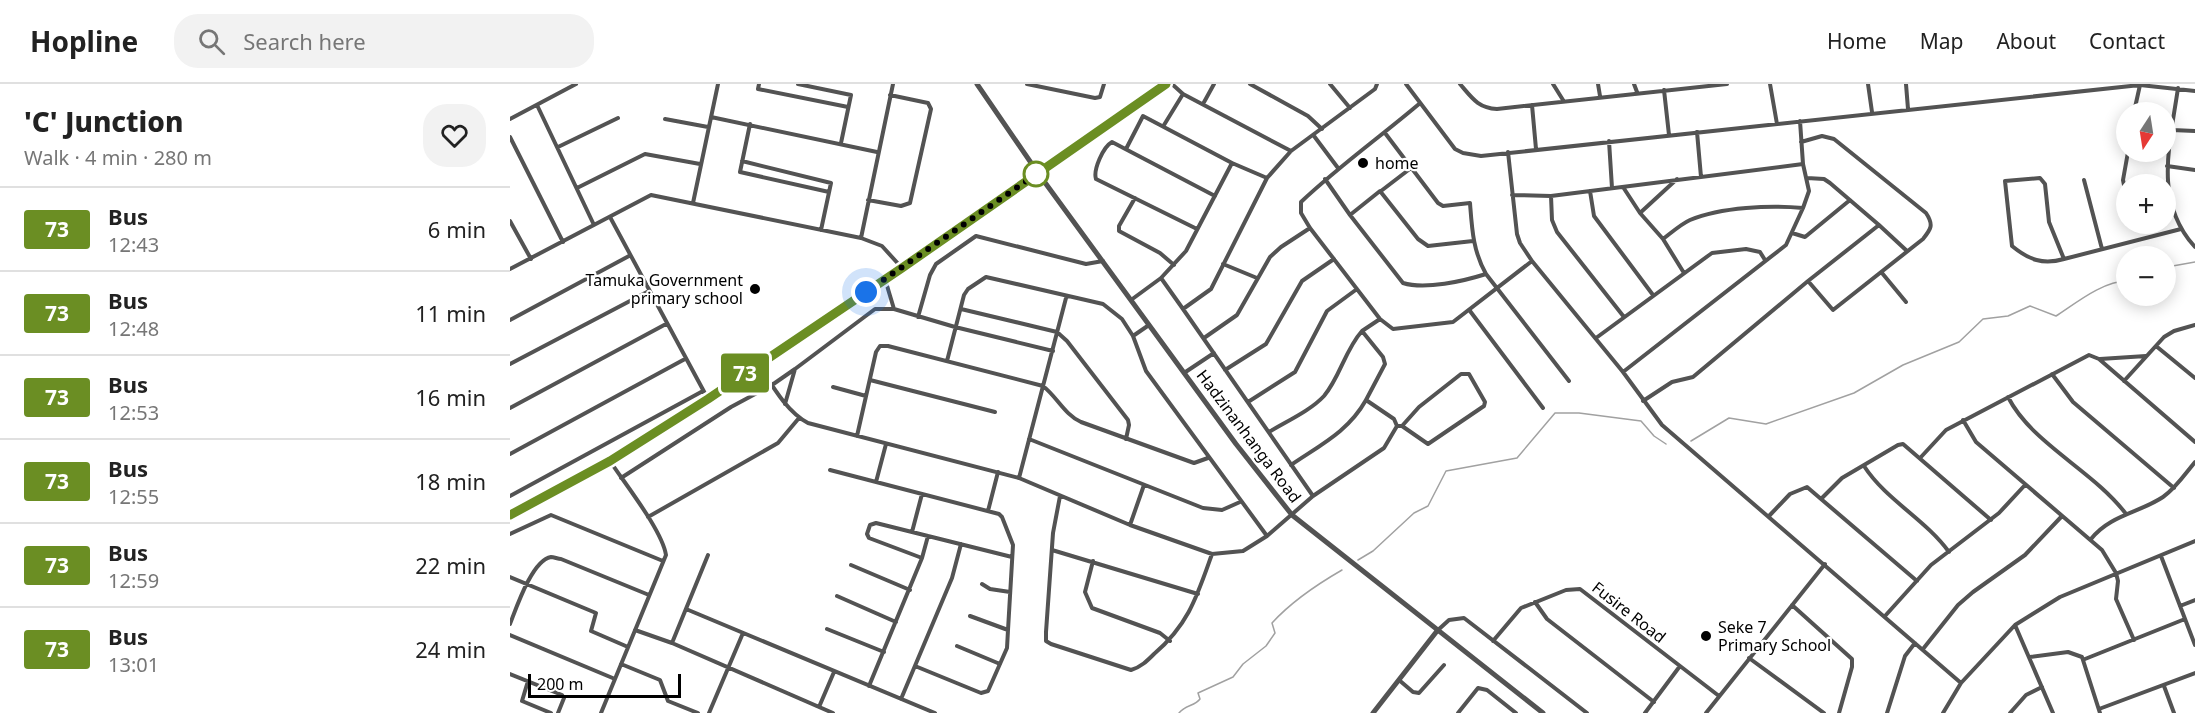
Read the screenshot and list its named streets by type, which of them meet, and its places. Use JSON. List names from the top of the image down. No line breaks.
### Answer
{"streets":{"street":["Hadzinanhanga Road","Fusire Road"]},"places":["home","Tamuka Government primary school","Seke 7 Primary School"],"lines":["bus line 73"],"scale_bar":"200 m","north":"bottom","page":{"header":"Hopline","search":"Search here","nav":["Home","Map","About","Contact"],"heading":["'C' Junction","Walk · 4 min · 280 m"],"on_map":"73","map_buttons":["+","−"],"list":[{"mark":"73","name":"Bus","note":"12:43","value":"6 min"},{"mark":"73","name":"Bus","note":"12:48","value":"11 min"},{"mark":"73","name":"Bus","note":"12:53","value":"16 min"},{"mark":"73","name":"Bus","note":"12:55","value":"18 min"},{"mark":"73","name":"Bus","note":"12:59","value":"22 min"},{"mark":"73","name":"Bus","note":"13:01","value":"24 min"}],"scale":"200 m"}}
